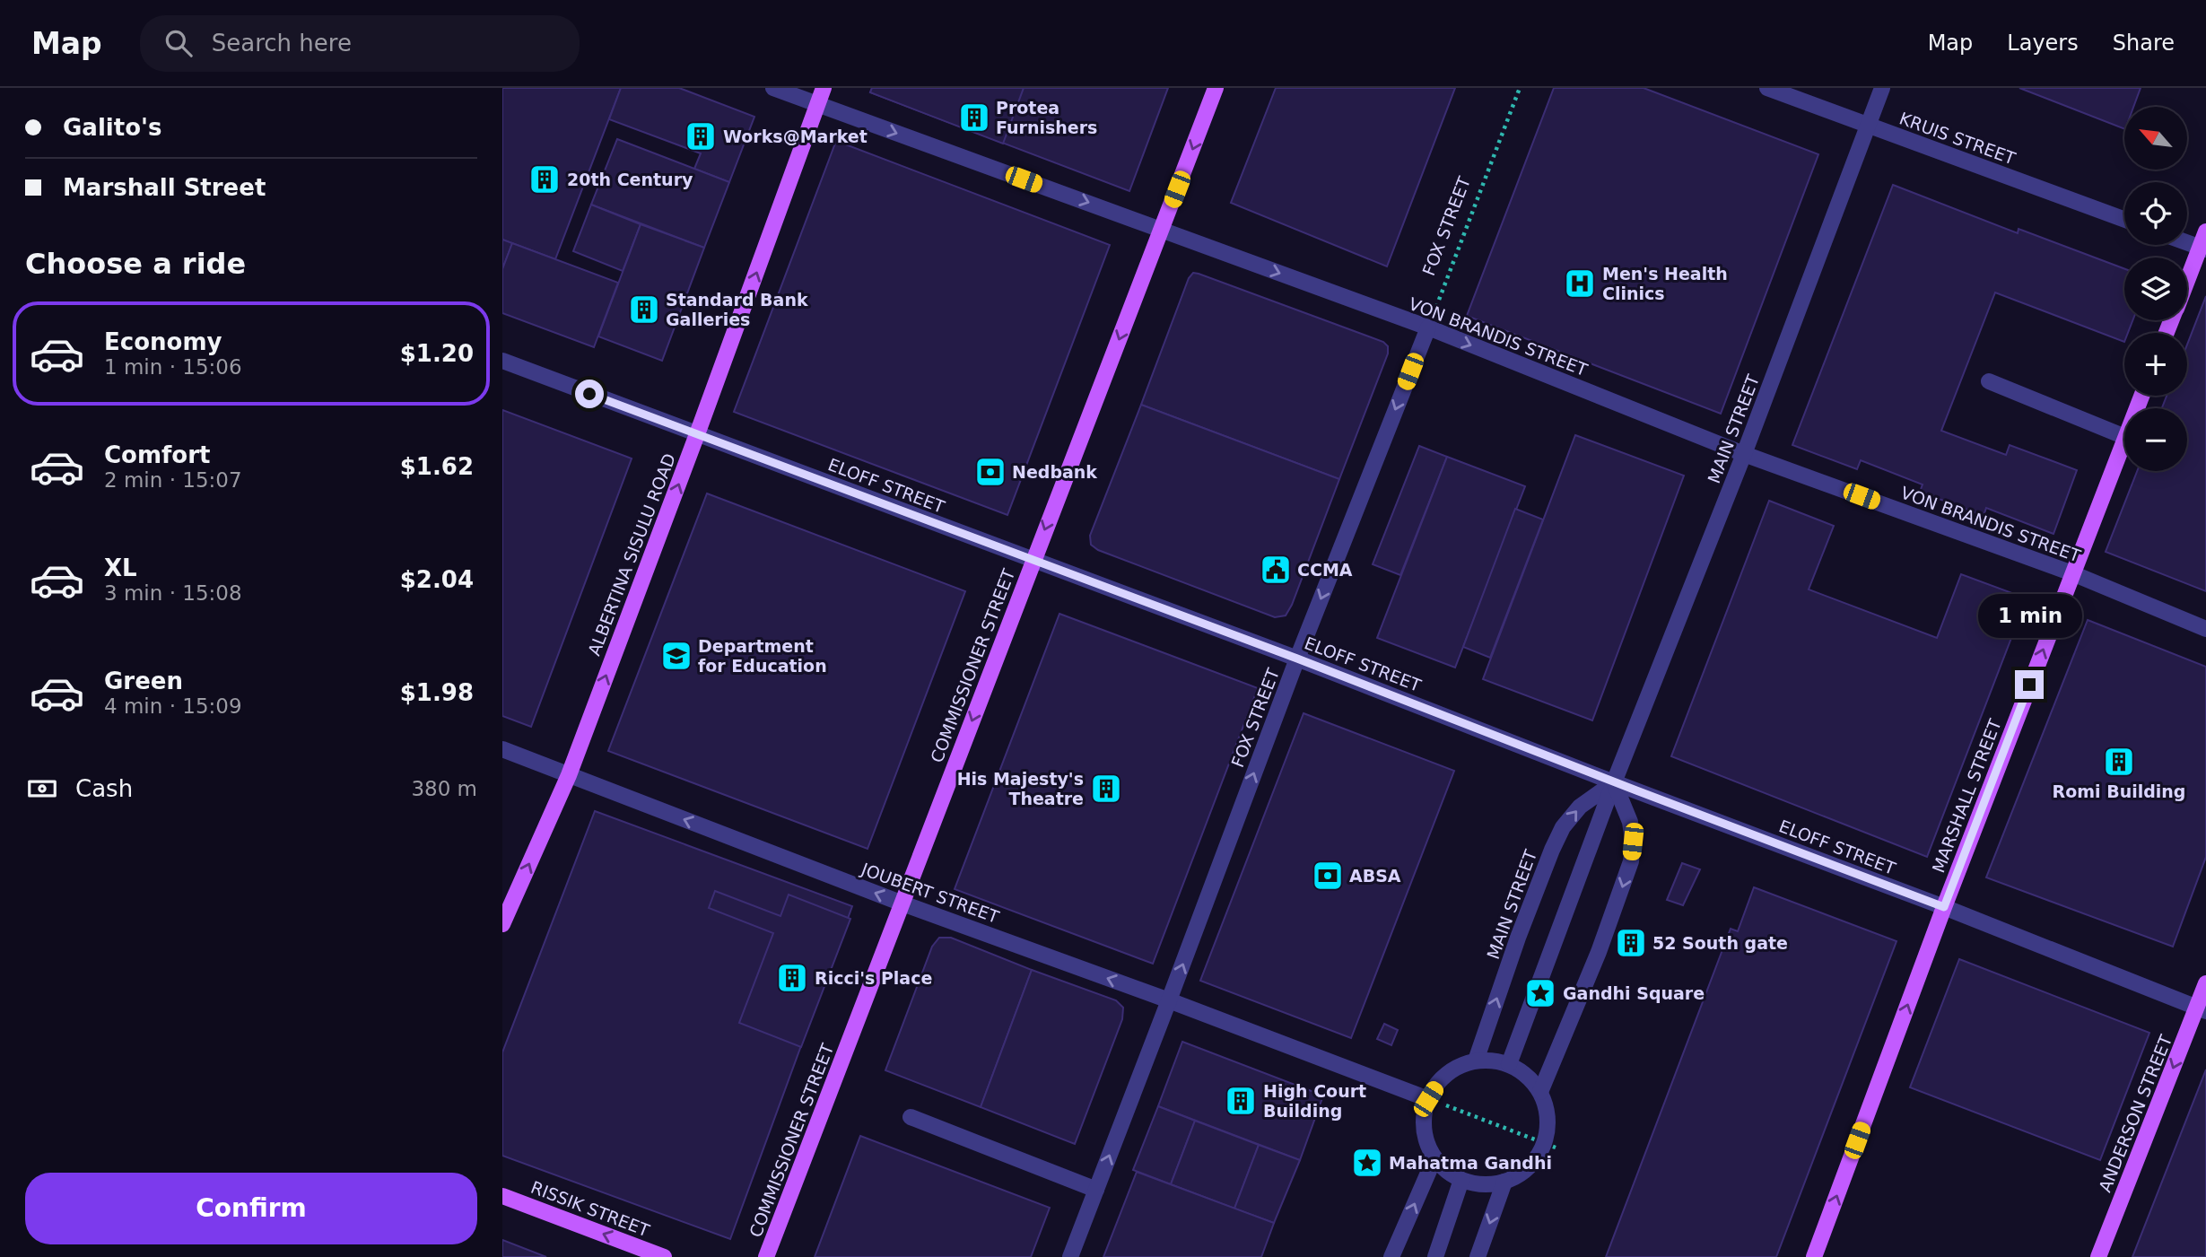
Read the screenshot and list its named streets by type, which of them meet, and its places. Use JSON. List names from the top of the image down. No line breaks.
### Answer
{"streets":{"main road":["ALBERTINA SISULU ROAD","COMMISSIONER STREET","MARSHALL STREET","ANDERSON STREET","RISSIK STREET"],"street":["KRUIS STREET","FOX STREET","VON BRANDIS STREET","MAIN STREET","ELOFF STREET","JOUBERT STREET"]},"crossings":[["KRUIS STREET","MAIN STREET"],["FOX STREET","VON BRANDIS STREET"],["FOX STREET","ELOFF STREET"],["FOX STREET","JOUBERT STREET"],["VON BRANDIS STREET","MAIN STREET"],["VON BRANDIS STREET","ALBERTINA SISULU ROAD"],["VON BRANDIS STREET","COMMISSIONER STREET"],["VON BRANDIS STREET","MARSHALL STREET"],["MAIN STREET","ELOFF STREET"],["ELOFF STREET","ALBERTINA SISULU ROAD"],["ELOFF STREET","COMMISSIONER STREET"],["ELOFF STREET","MARSHALL STREET"],["ELOFF STREET","ANDERSON STREET"],["ALBERTINA SISULU ROAD","JOUBERT STREET"],["COMMISSIONER STREET","JOUBERT STREET"]],"one_way":["VON BRANDIS STREET","ALBERTINA SISULU ROAD","COMMISSIONER STREET","MARSHALL STREET","JOUBERT STREET","ANDERSON STREET","RISSIK STREET"],"places":{"building":["Protea Furnishers","Works@Market","20th Century","Standard Bank Galleries","Romi Building","His Majesty's Theatre","52 South gate","Ricci's Place","High Court Building"],"hospital":["Men's Health Clinics"],"bank":["Nedbank","ABSA"],"public building":["CCMA"],"school or university":["Department for Education"],"place":["Gandhi Square","Mahatma Gandhi"]},"north":"top left","page":{"header":"Map","search":"Search here","nav":["Map","Layers","Share"],"banner":["Galito's","Marshall Street"],"map_buttons":["+","−"],"heading":"Choose a ride","list":[{"name":"Economy","note":"1 min · 15:06","value":"$1.20"},{"name":"Comfort","note":"2 min · 15:07","value":"$1.62"},{"name":"XL","note":"3 min · 15:08","value":"$2.04"},{"name":"Green","note":"4 min · 15:09","value":"$1.98"}],"bubble":"1 min","pay":["Cash","380 m"],"buttons":"Confirm"}}
